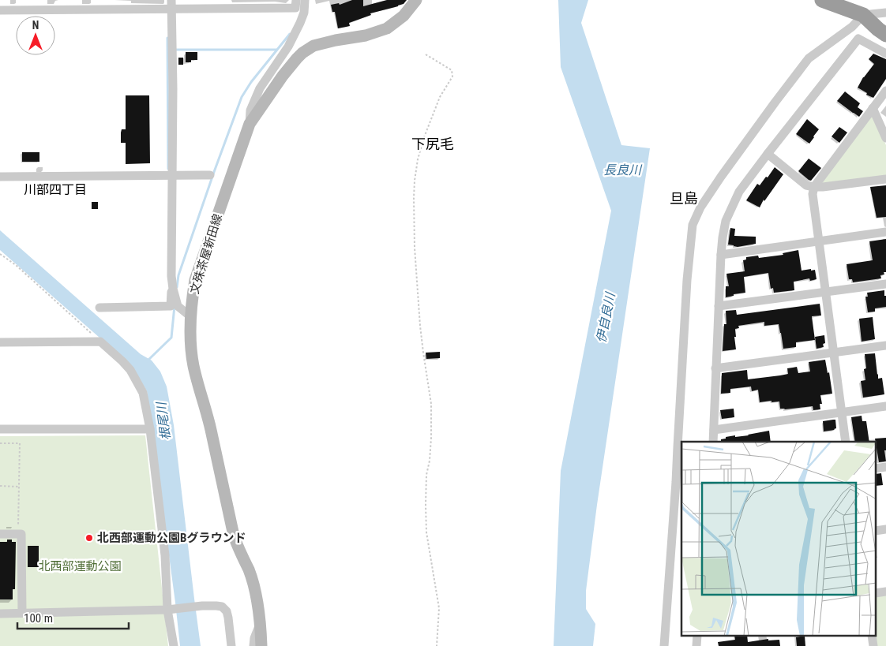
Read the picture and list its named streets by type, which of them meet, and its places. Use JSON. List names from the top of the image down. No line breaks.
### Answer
{"streets":{"main road":["文殊茶屋新田線"]},"districts":["下尻毛","川部四丁目","旦島"],"water":["長良川","伊自良川","根尾川"],"parks":["北西部運動公園"],"places":["北西部運動公園Bグラウンド"],"scale_bar":"100 m","north":"top"}
